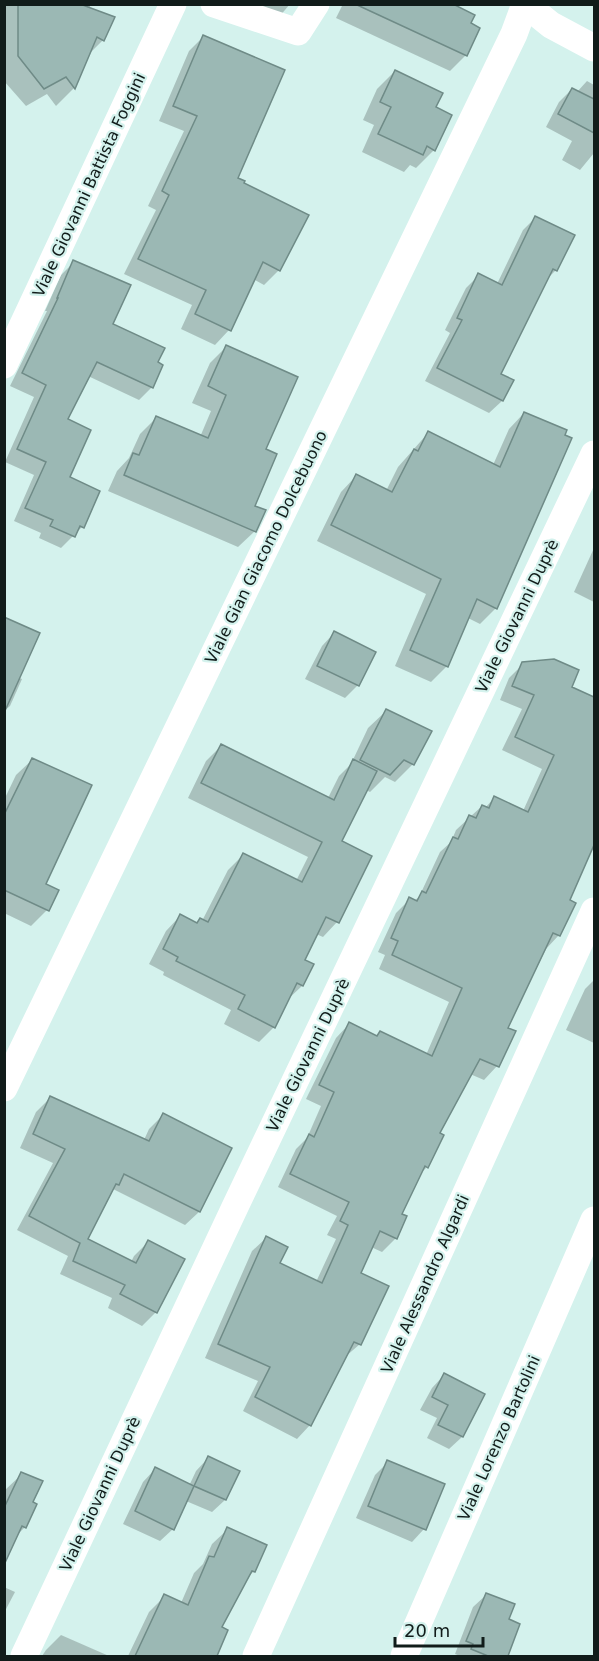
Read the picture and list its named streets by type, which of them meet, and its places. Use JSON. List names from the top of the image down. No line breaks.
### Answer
{"streets":{"street":["Viale Giovanni Battista Foggini","Viale Gian Giacomo Dolcebuono","Viale Giovanni Duprè","Viale Alessandro Algardi","Viale Lorenzo Bartolini"]},"scale_bar":"20 m"}
